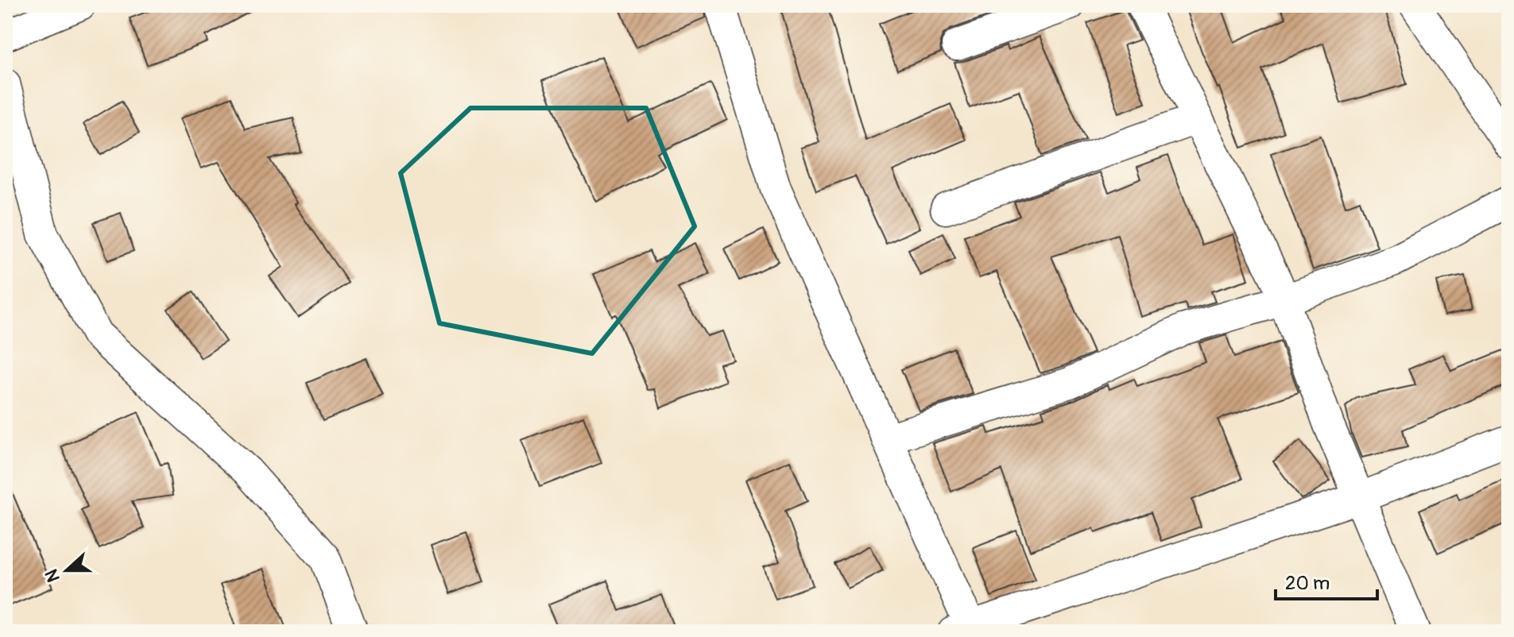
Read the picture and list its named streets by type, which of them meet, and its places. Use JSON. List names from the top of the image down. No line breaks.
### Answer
{"scale_bar":"20 m","north":"left"}
